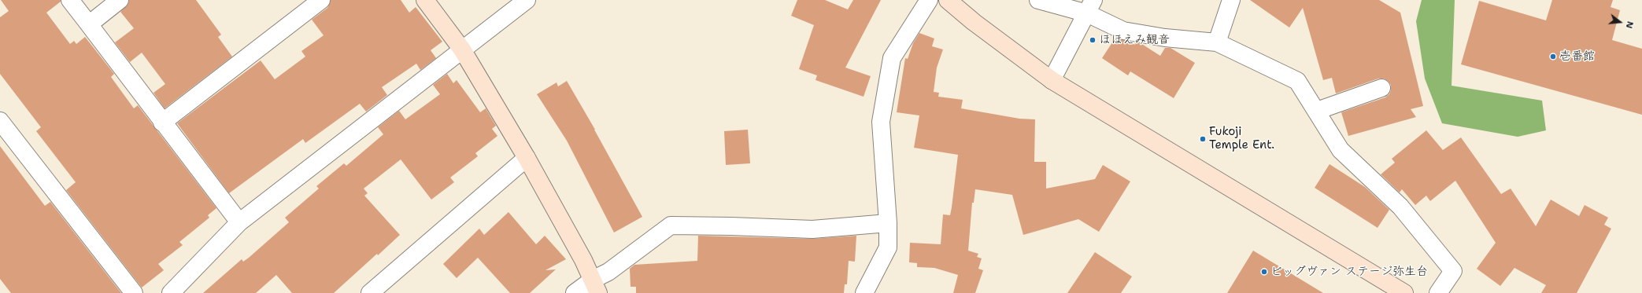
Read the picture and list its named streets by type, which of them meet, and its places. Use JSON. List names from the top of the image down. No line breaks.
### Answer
{"places":["ほほえみ観音","壱番館","Fukoji Temple Ent.","ビッグヴァン ステージ弥生台"],"north":"right"}
